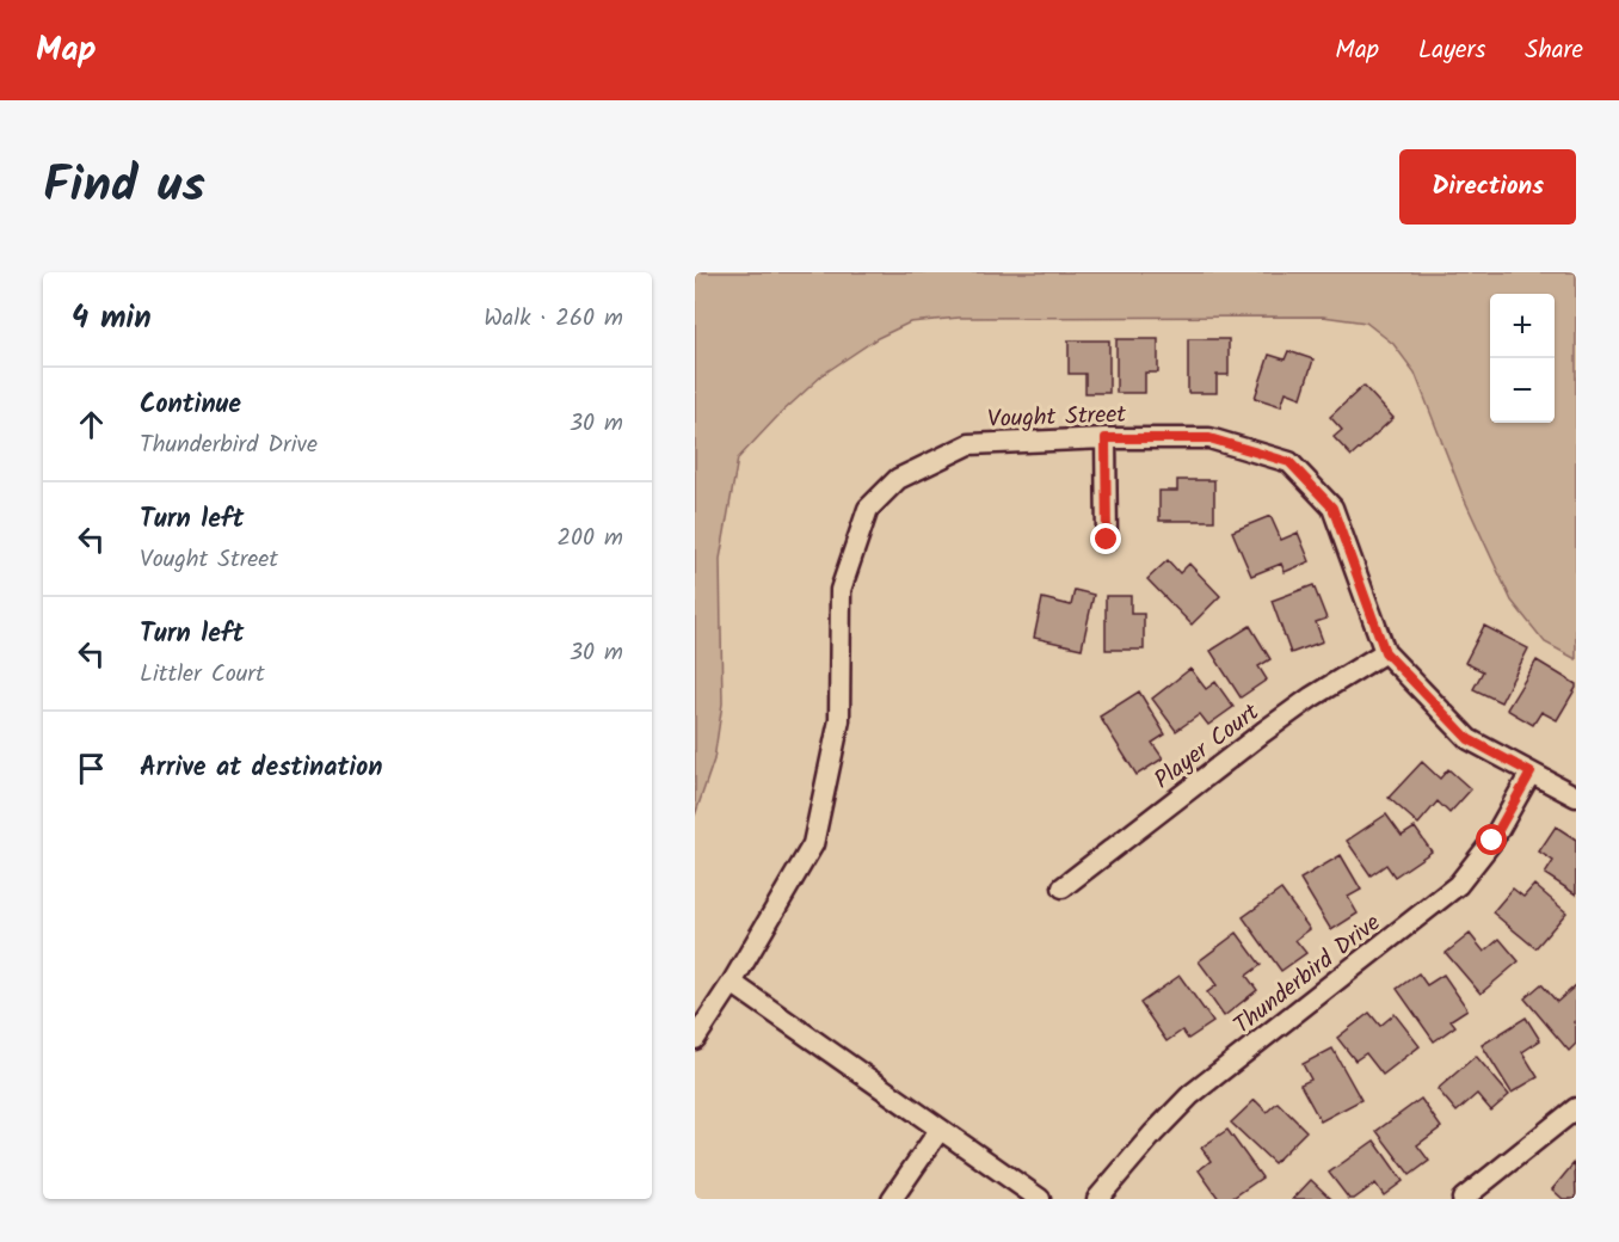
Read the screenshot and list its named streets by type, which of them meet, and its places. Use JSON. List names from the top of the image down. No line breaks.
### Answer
{"streets":{"street":["Vought Street","Player Court","Thunderbird Drive"]},"crossings":[["Vought Street","Player Court"],["Vought Street","Thunderbird Drive"]],"page":{"header":"Map","nav":["Map","Layers","Share"],"title":"Find us","buttons":"Directions","heading":["4 min","Walk · 260 m"],"map_buttons":["+","−"],"list":[["Continue","Thunderbird Drive","30 m"],["Turn left","Vought Street","200 m"],["Turn left","Littler Court","30 m"],"Arrive at destination"]}}
